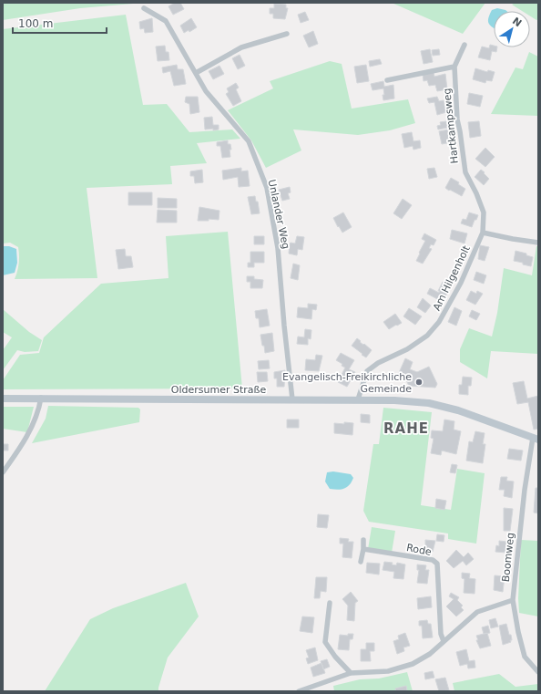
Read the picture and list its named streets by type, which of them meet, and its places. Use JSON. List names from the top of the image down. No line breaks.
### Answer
{"streets":{"main road":["Oldersumer Straße"],"street":["Hartkampsweg","Unlander Weg","Am Hilgenholt","Rode","Boomweg"]},"crossings":[["Hartkampsweg","Am Hilgenholt"],["Unlander Weg","Oldersumer Straße"],["Am Hilgenholt","Oldersumer Straße"],["Oldersumer Straße","Boomweg"]],"districts":["RAHE"],"places":["Evangelisch-Freikirchliche Gemeinde"],"scale_bar":"100 m","north":"top right"}
